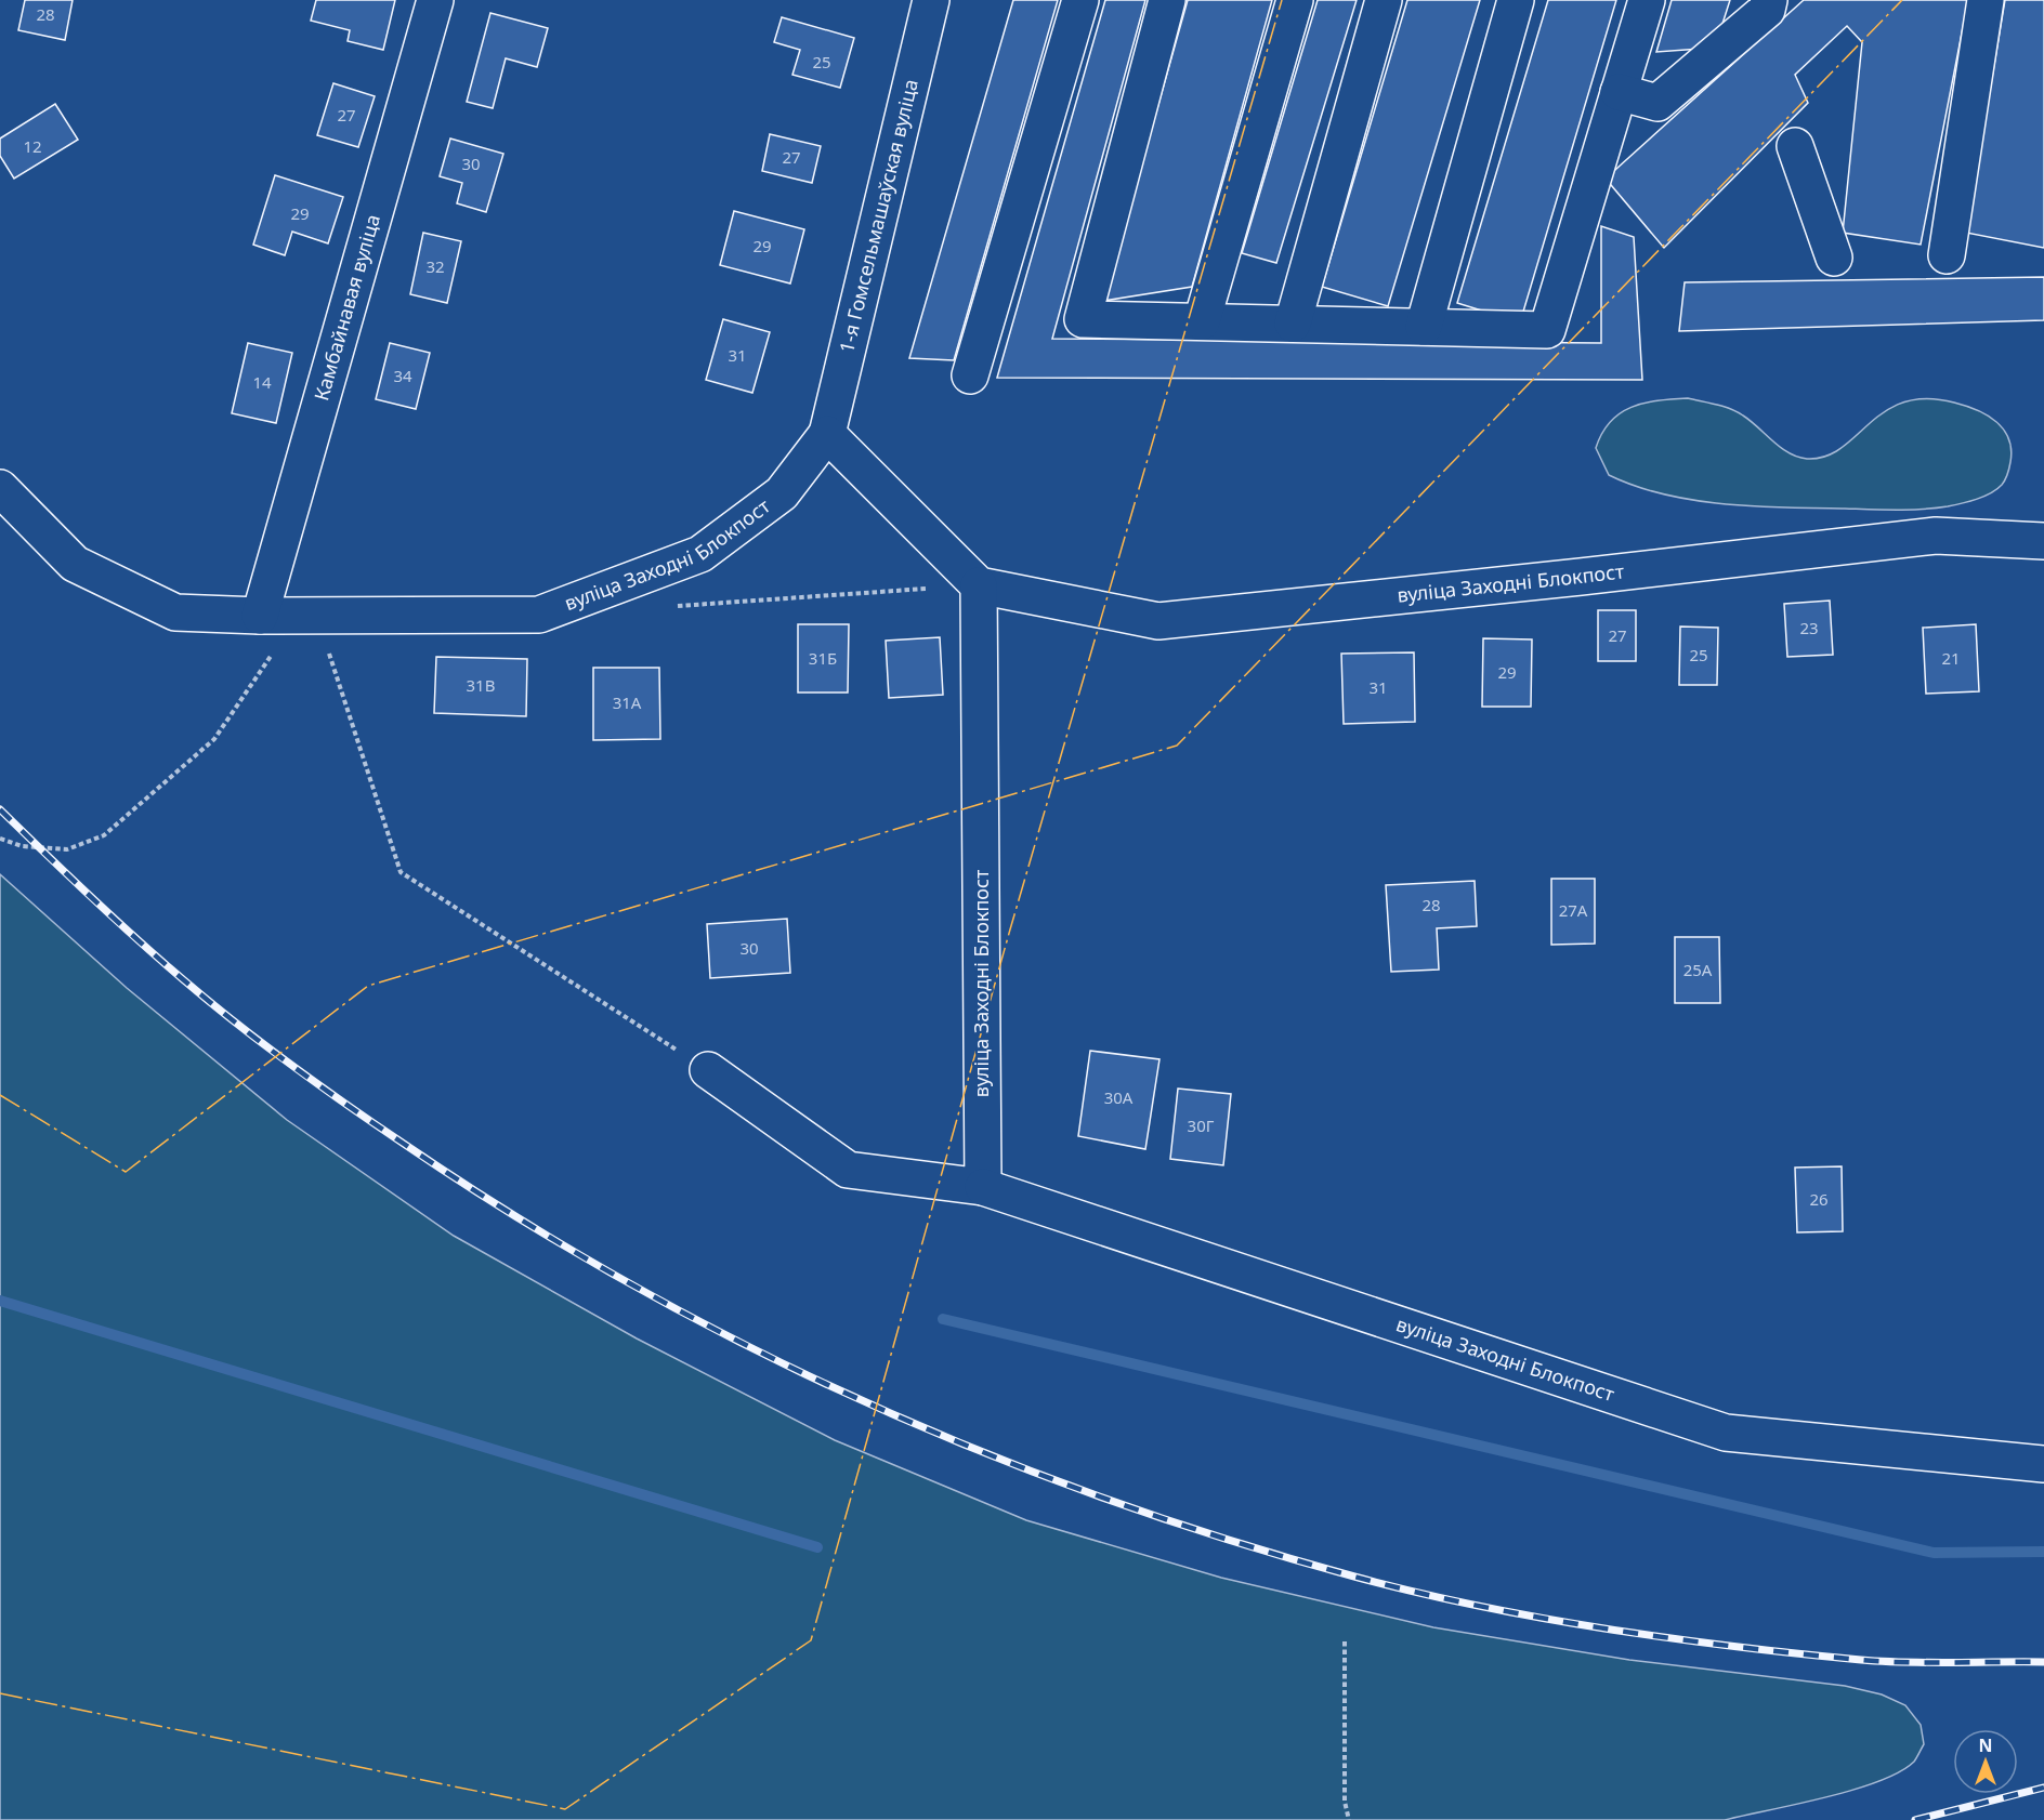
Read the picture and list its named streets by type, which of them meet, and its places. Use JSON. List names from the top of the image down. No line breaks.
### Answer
{"streets":{"street":["1-я Гомсельмашаўская вуліца","Камбайнавая вуліца","вуліца Заходні Блокпост"]},"crossings":[["1-я Гомсельмашаўская вуліца","вуліца Заходні Блокпост"],["Камбайнавая вуліца","вуліца Заходні Блокпост"]],"house_numbers":["28","25","27","12","27","30","29","29","32","31","34","14","23","27","25","31Б","21","29","31В","31","31А","28","27А","30","25А","30А","30Г","26"],"north":"top"}
